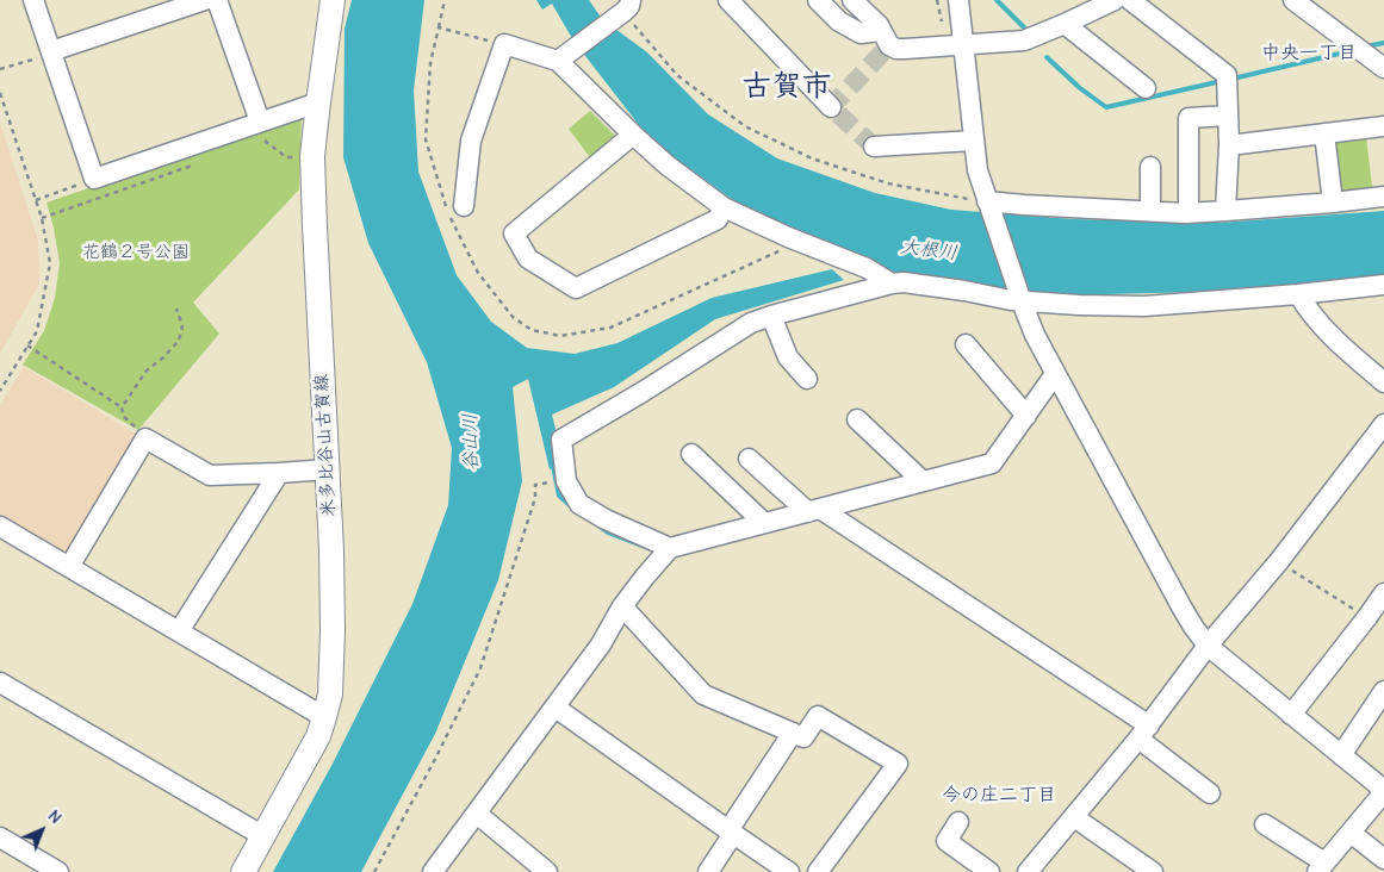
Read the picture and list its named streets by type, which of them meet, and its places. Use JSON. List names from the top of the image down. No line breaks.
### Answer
{"streets":{"main road":["米多比谷山古賀線"]},"districts":["中央一丁目","古賀市","今の庄二丁目"],"water":["大根川","谷山川"],"parks":["花鶴２号公園"],"north":"top right"}
